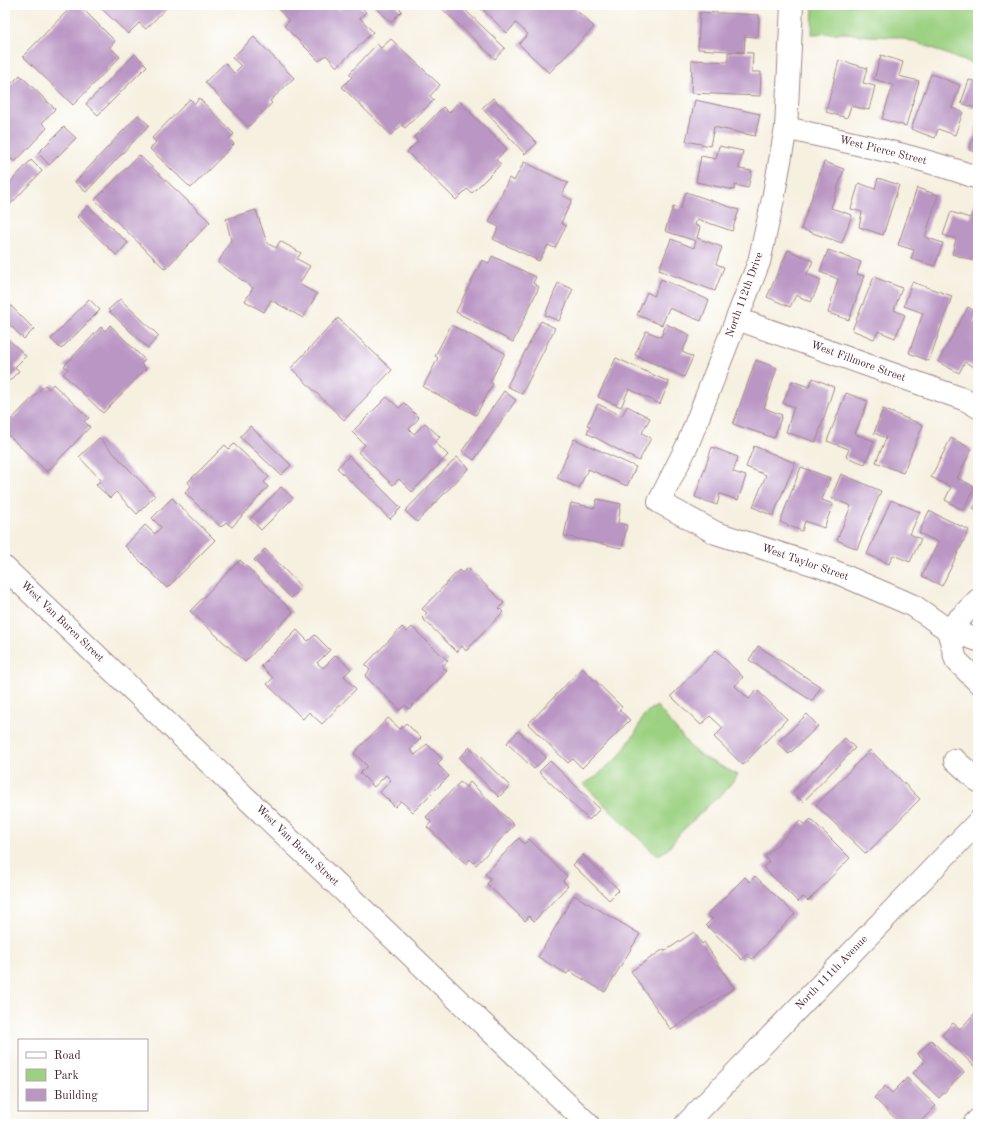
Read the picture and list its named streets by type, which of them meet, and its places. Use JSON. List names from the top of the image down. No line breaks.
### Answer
{"streets":{"street":["West Pierce Street","North 112th Drive","West Fillmore Street","West Taylor Street","West Van Buren Street","North 111th Avenue"]},"crossings":[["West Pierce Street","North 112th Drive"],["North 112th Drive","West Fillmore Street"],["North 112th Drive","West Taylor Street"]],"legend":["Road","Park","Building"]}
